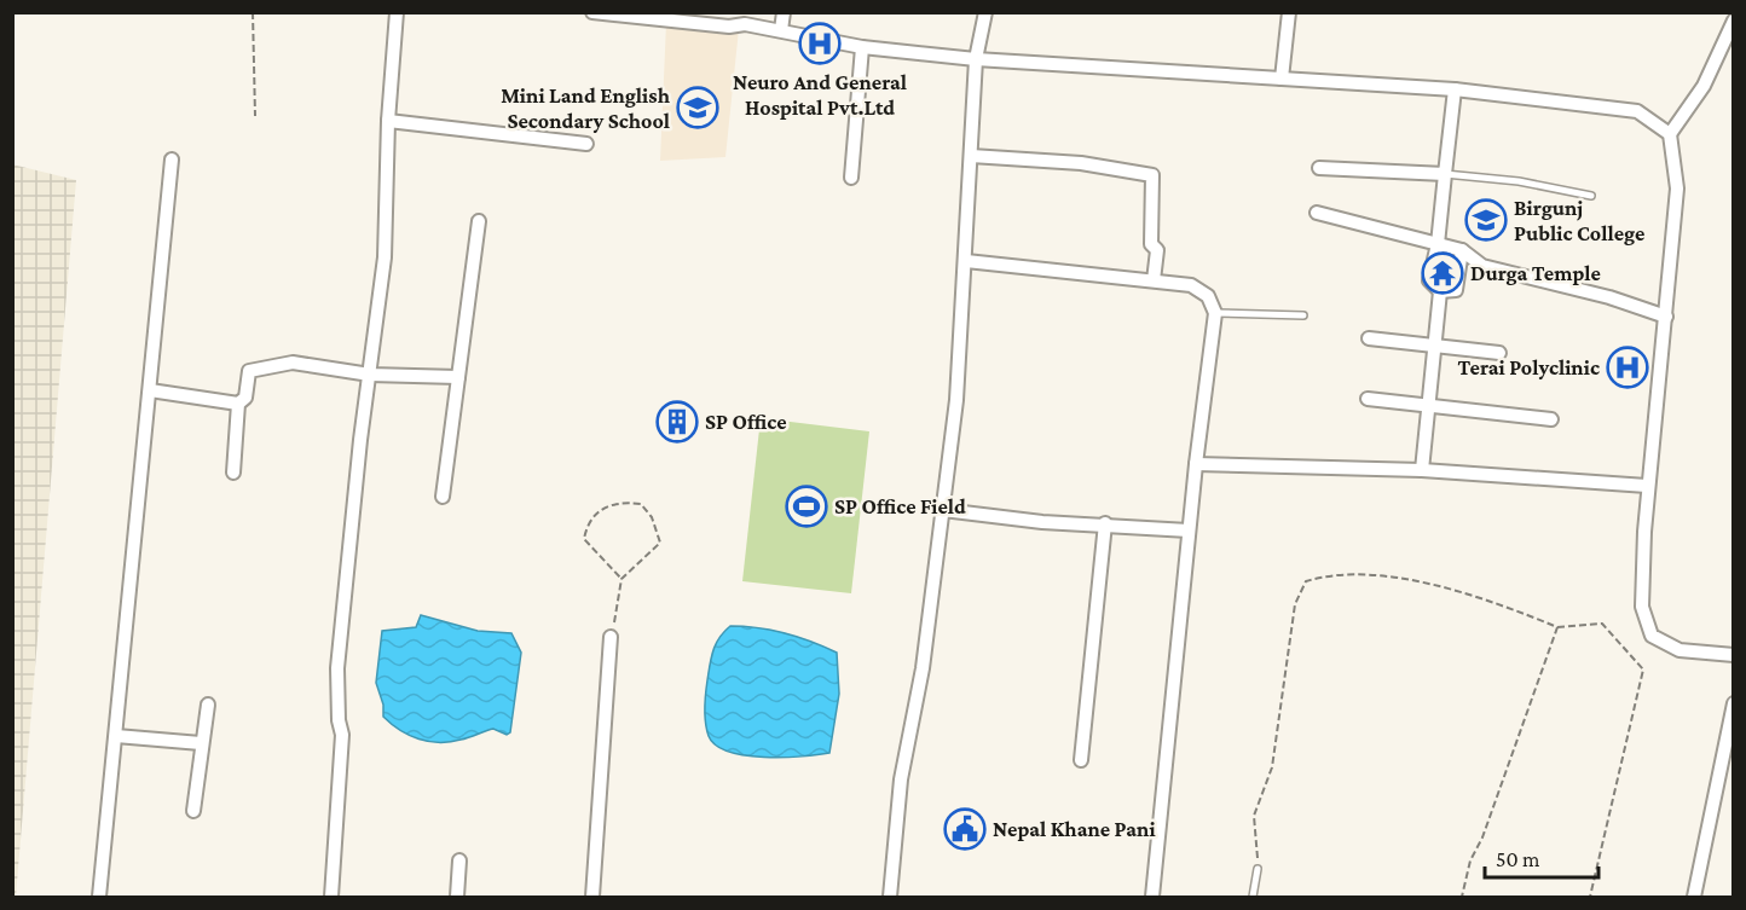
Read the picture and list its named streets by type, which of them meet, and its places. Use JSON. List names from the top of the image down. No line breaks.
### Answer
{"places":{"hospital":["Neuro And General Hospital Pvt.Ltd","Terai Polyclinic"],"school or university":["Mini Land English Secondary School","Birgunj Public College"],"temple":["Durga Temple"],"building":["SP Office"],"sports":["SP Office Field"],"public building":["Nepal Khane Pani"]},"scale_bar":"50 m"}
